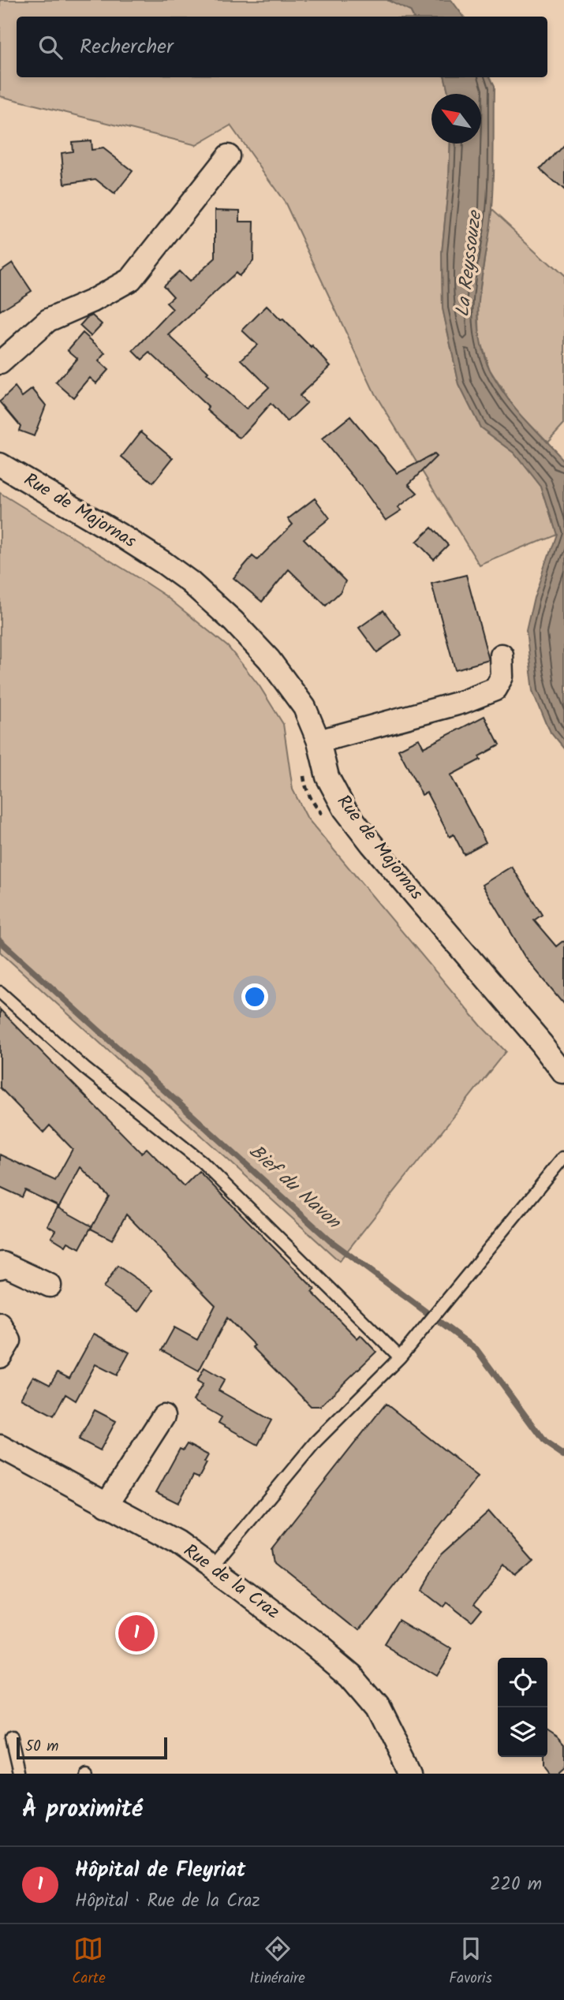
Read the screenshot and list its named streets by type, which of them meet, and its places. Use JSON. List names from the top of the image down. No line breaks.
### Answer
{"streets":{"street":["Rue de Majornas","Rue de la Craz"]},"water":["La Reyssouze","Bief du Navon"],"scale_bar":"50 m","north":"top left","page":{"search":"Rechercher","pins":"1","scale":"50 m","heading":"À proximité","list":[{"mark":"1","name":"Hôpital de Fleyriat","note":"Hôpital · Rue de la Craz","value":"220 m"}],"nav":["Carte","Itinéraire","Favoris"]}}
